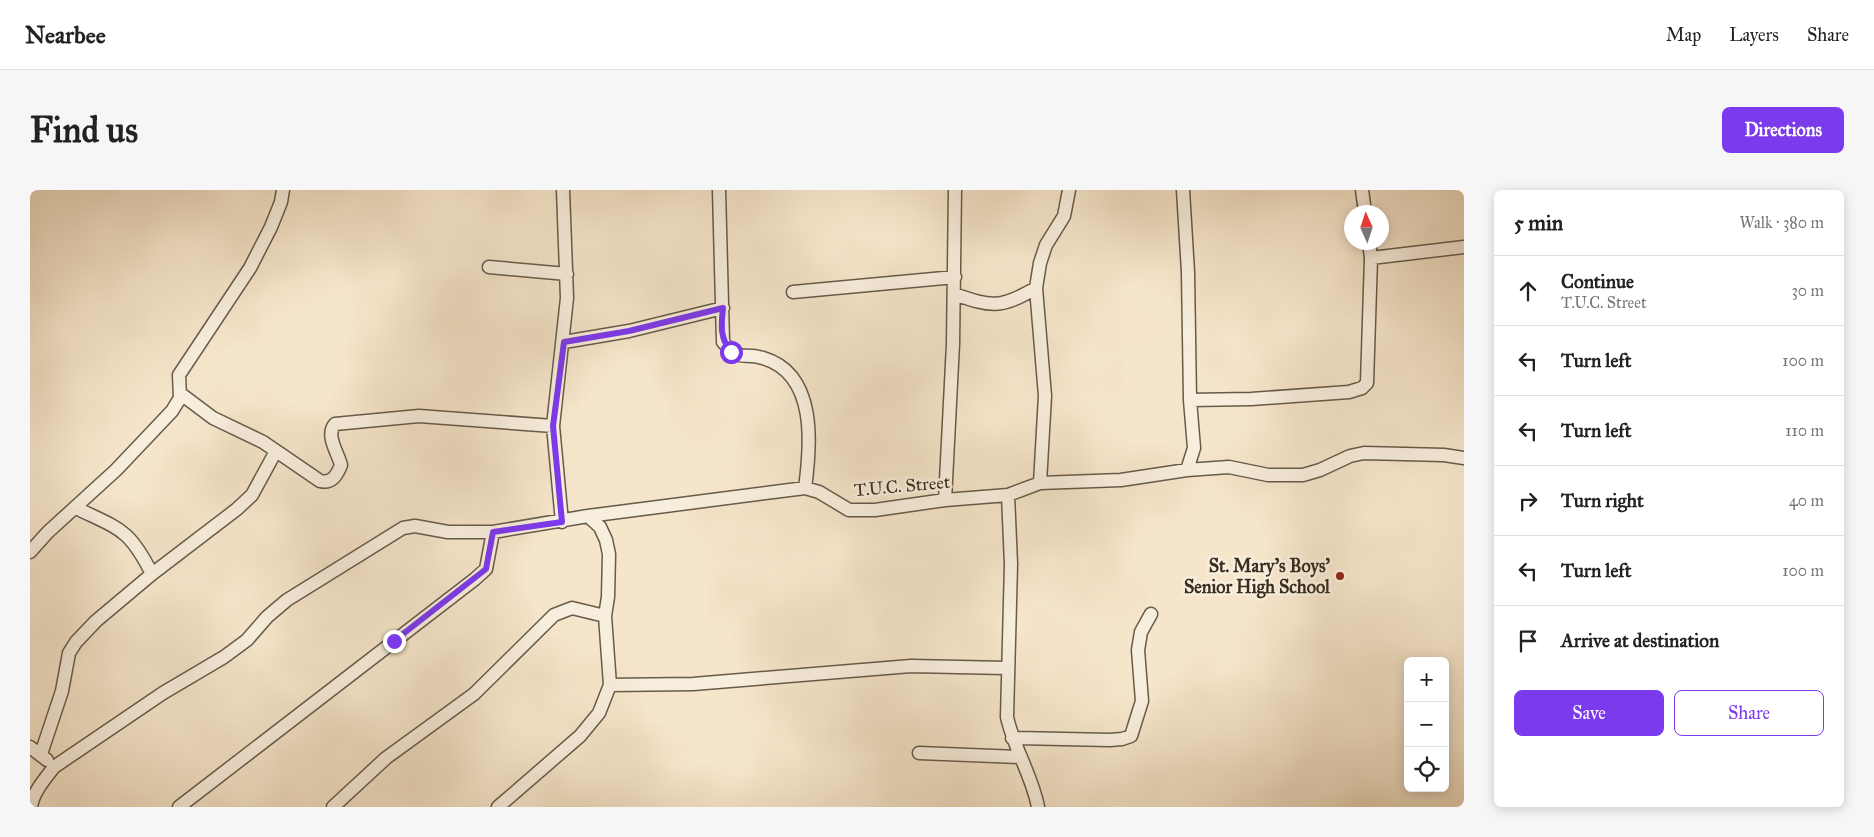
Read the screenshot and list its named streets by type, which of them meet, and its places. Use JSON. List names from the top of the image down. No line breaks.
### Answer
{"streets":{"street":["T.U.C. Street"]},"places":["St. Mary's Boys' Senior High School"],"north":"top","page":{"header":"Nearbee","nav":["Map","Layers","Share"],"buttons":["Directions",["Save","Share"]],"title":"Find us","heading":["5 min","Walk · 380 m"],"list":[["Continue","T.U.C. Street","30 m"],["Turn left","100 m"],["Turn left","110 m"],["Turn right","40 m"],["Turn left","100 m"],"Arrive at destination"],"map_buttons":["+","−"]}}
